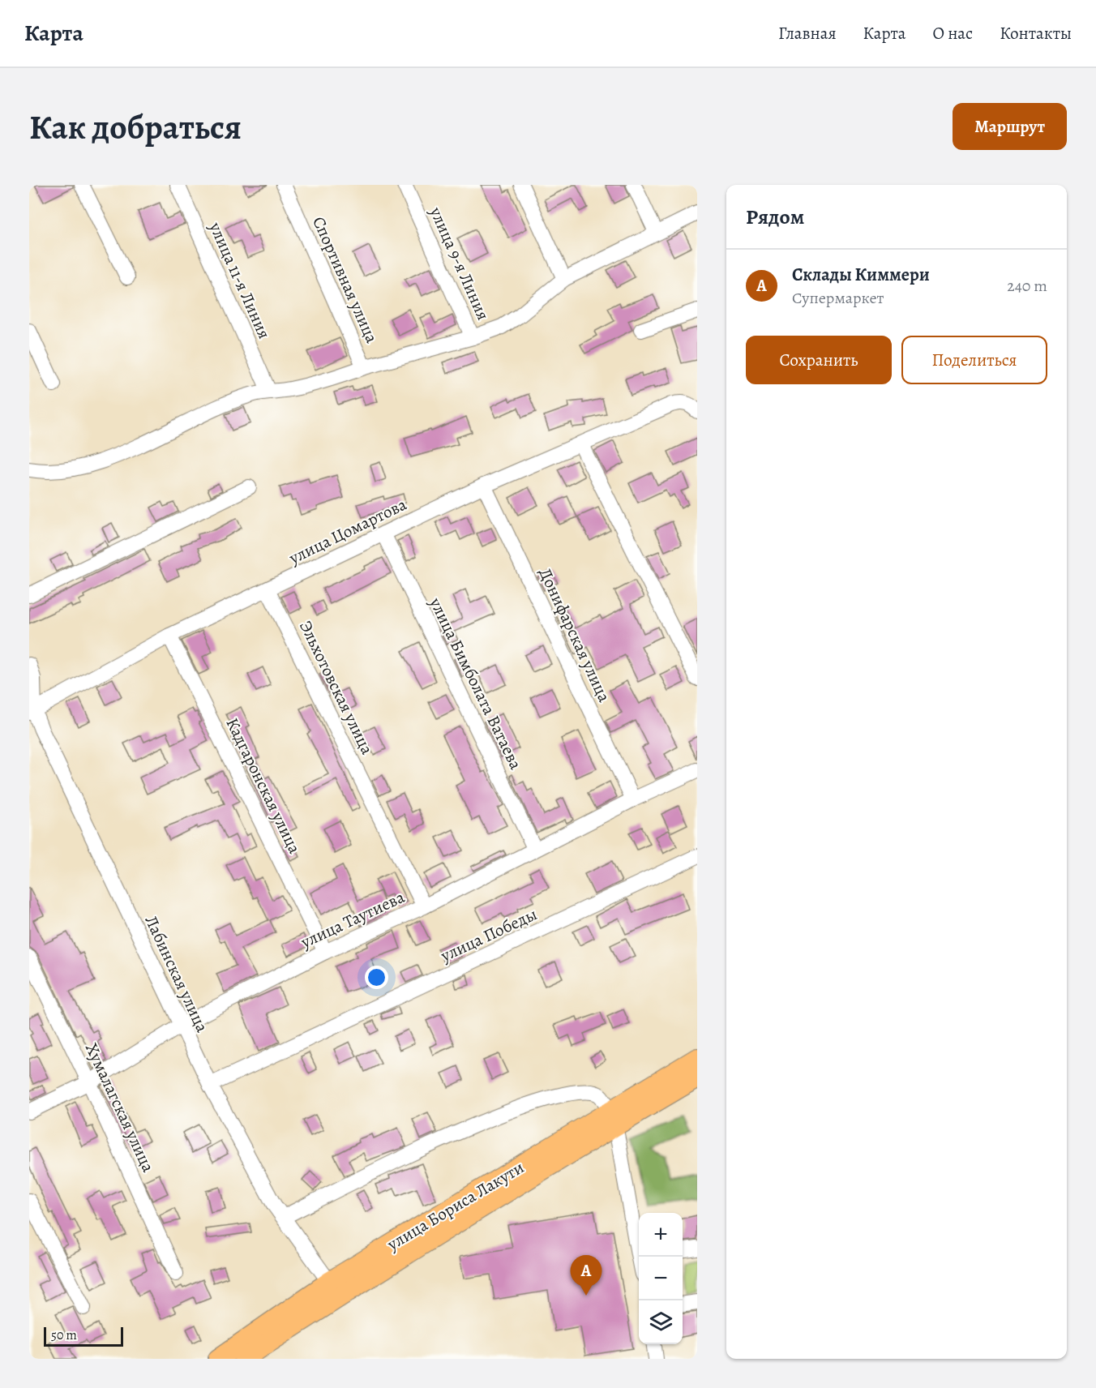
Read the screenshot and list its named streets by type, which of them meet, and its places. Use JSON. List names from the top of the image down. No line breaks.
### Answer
{"streets":{"main road":["улица Бориса Лакути"],"street":["улица 9-я Линия","Спортивная улица","улица 11-я Линия","улица Цомартова","Донифарская улица","улица Бимболата Ватаева","Эльхотовская улица","Кадгаронская улица","улица Таутиева","улица Победы","Лабинская улица","Хумалагская улица"]},"crossings":[["улица 9-я Линия","Спортивная улица"],["улица Цомартова","Донифарская улица"],["улица Цомартова","улица Бимболата Ватаева"],["улица Цомартова","Эльхотовская улица"],["улица Цомартова","Кадгаронская улица"],["улица Цомартова","Лабинская улица"],["Донифарская улица","улица Таутиева"],["улица Бимболата Ватаева","улица Таутиева"],["Эльхотовская улица","улица Таутиева"],["Кадгаронская улица","улица Таутиева"],["улица Таутиева","Лабинская улица"],["улица Таутиева","Хумалагская улица"],["улица Победы","Лабинская улица"],["Лабинская улица","улица Бориса Лакути"]],"scale_bar":"50 m","page":{"header":"Карта","nav":["Главная","Карта","О нас","Контакты"],"buttons":["Маршрут",["Сохранить","Поделиться"]],"title":"Как добраться","heading":"Рядом","list":[{"mark":"A","name":"Склады Киммери","note":"Супермаркет","value":"240 m"}],"map_buttons":["+","−"],"pins":"A","scale":"50 m"}}
